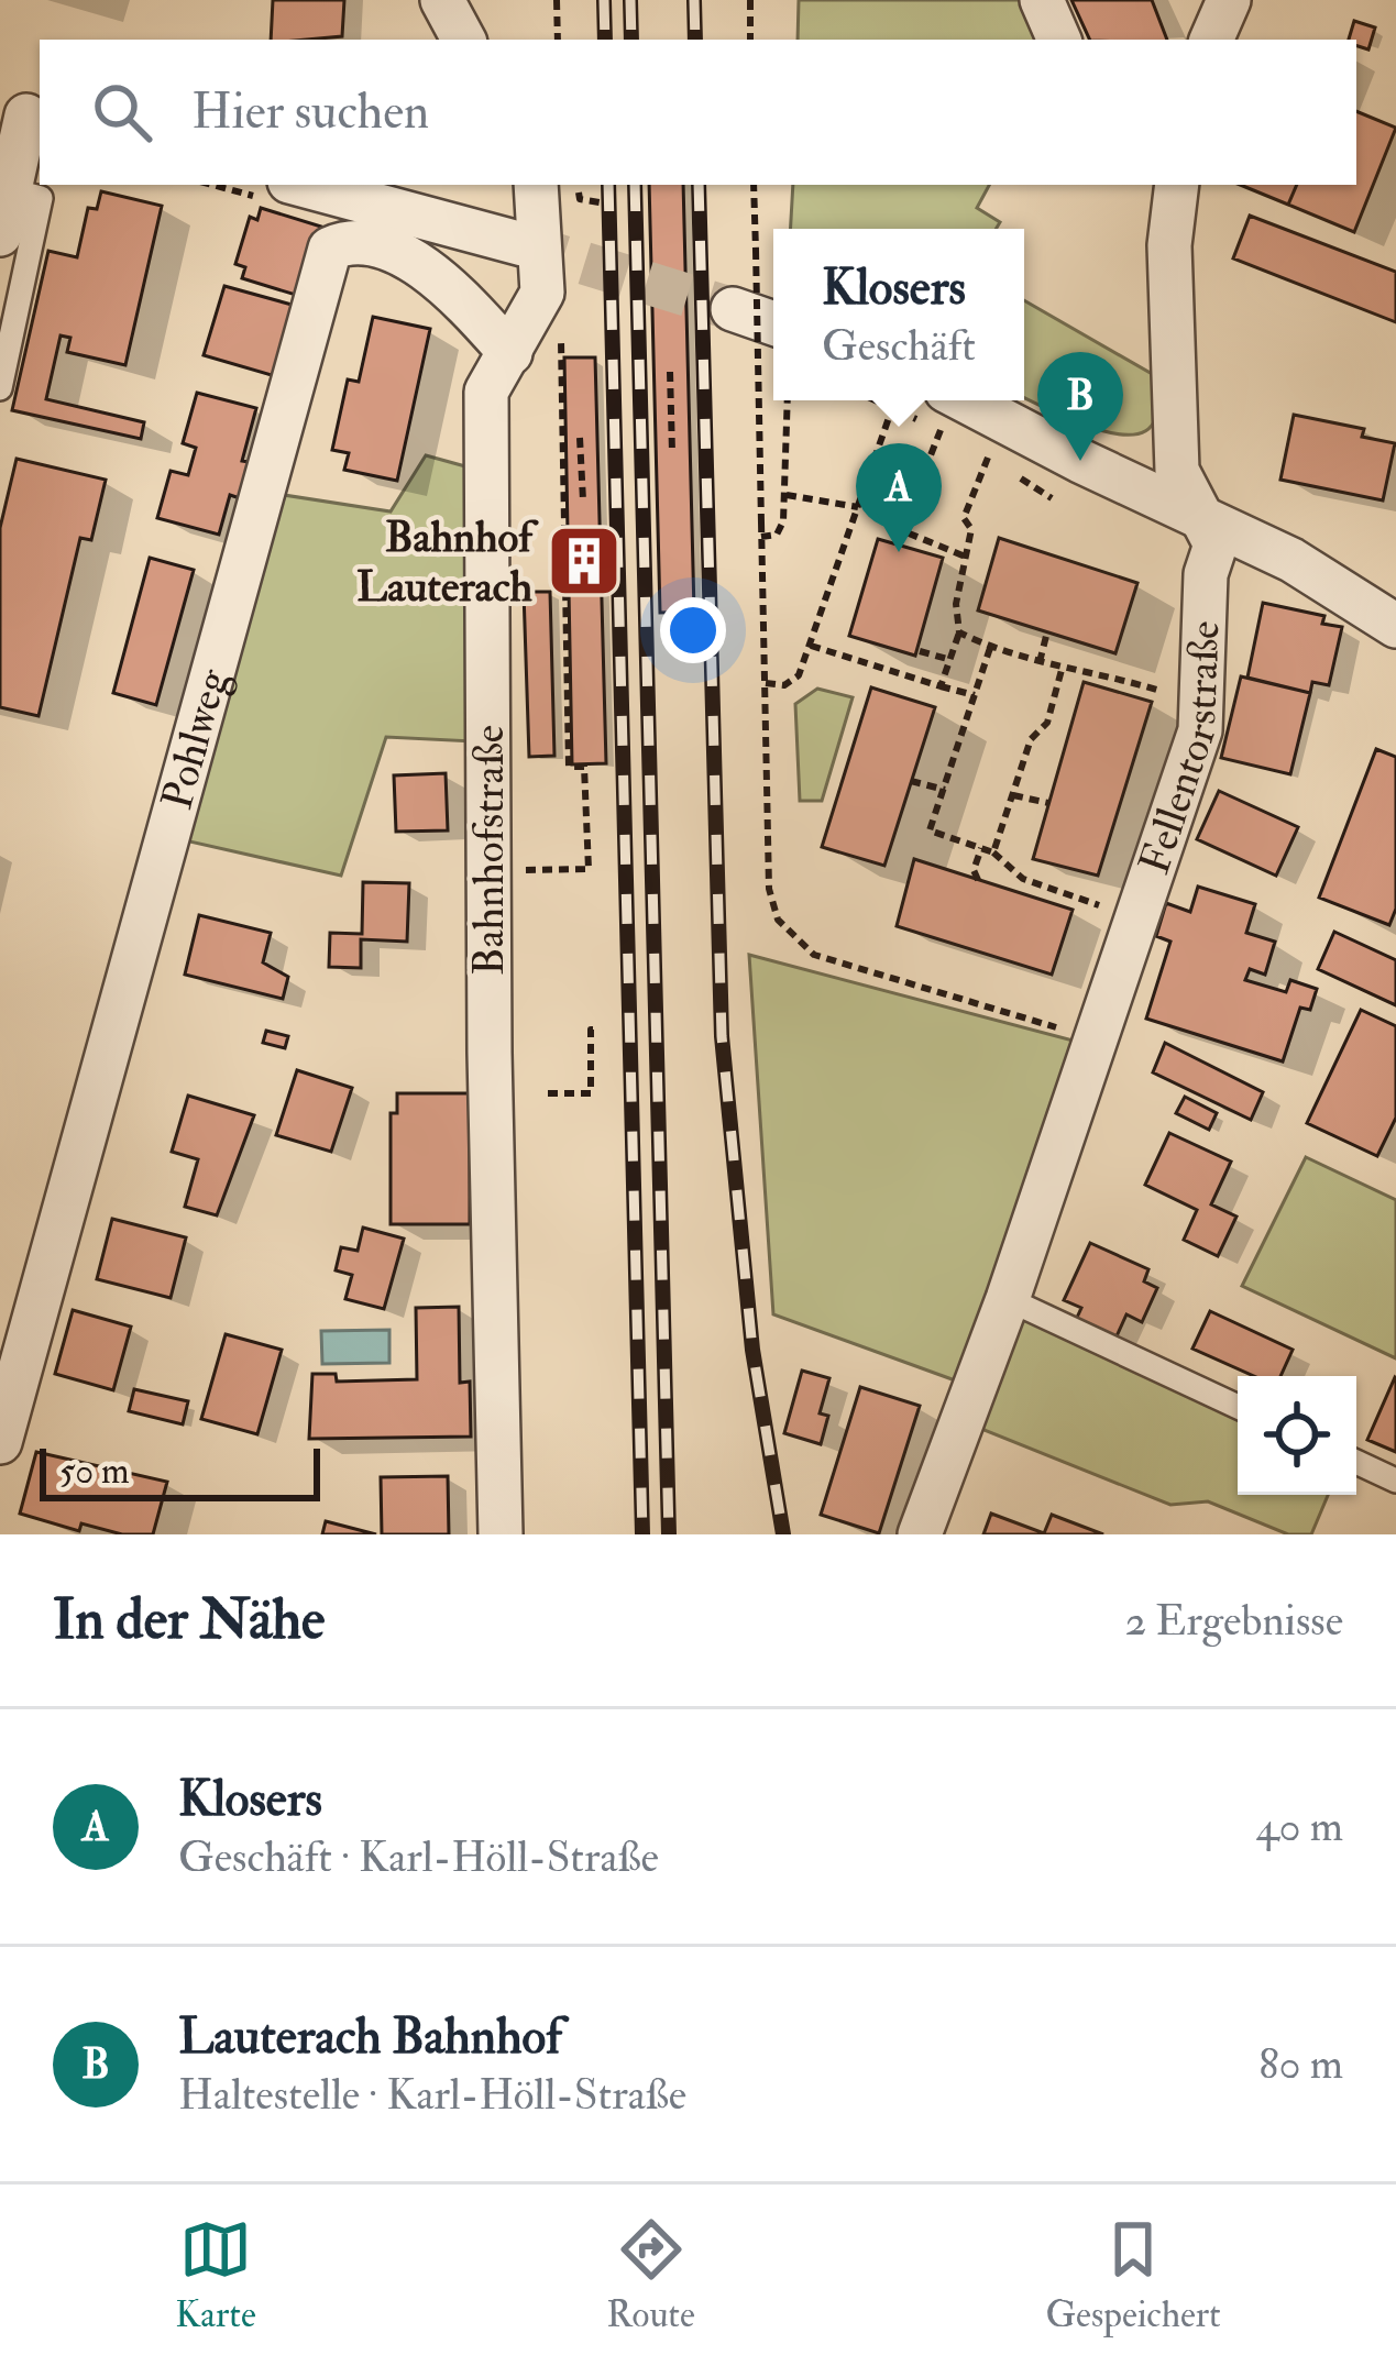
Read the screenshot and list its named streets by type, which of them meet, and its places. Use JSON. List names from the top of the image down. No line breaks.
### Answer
{"streets":{"street":["Pohlweg","Fellentorstraße","Bahnhofstraße"]},"crossings":[["Pohlweg","Bahnhofstraße"]],"places":{"building":["Bahnhof Lauterach"]},"scale_bar":"50 m","page":{"search":"Hier suchen","popup":["Klosers","Geschäft"],"pins":["B","A"],"scale":"50 m","heading":["In der Nähe","2 Ergebnisse"],"list":[{"mark":"A","name":"Klosers","note":"Geschäft · Karl-Höll-Straße","value":"40 m"},{"mark":"B","name":"Lauterach Bahnhof","note":"Haltestelle · Karl-Höll-Straße","value":"80 m"}],"nav":["Karte","Route","Gespeichert"]}}
